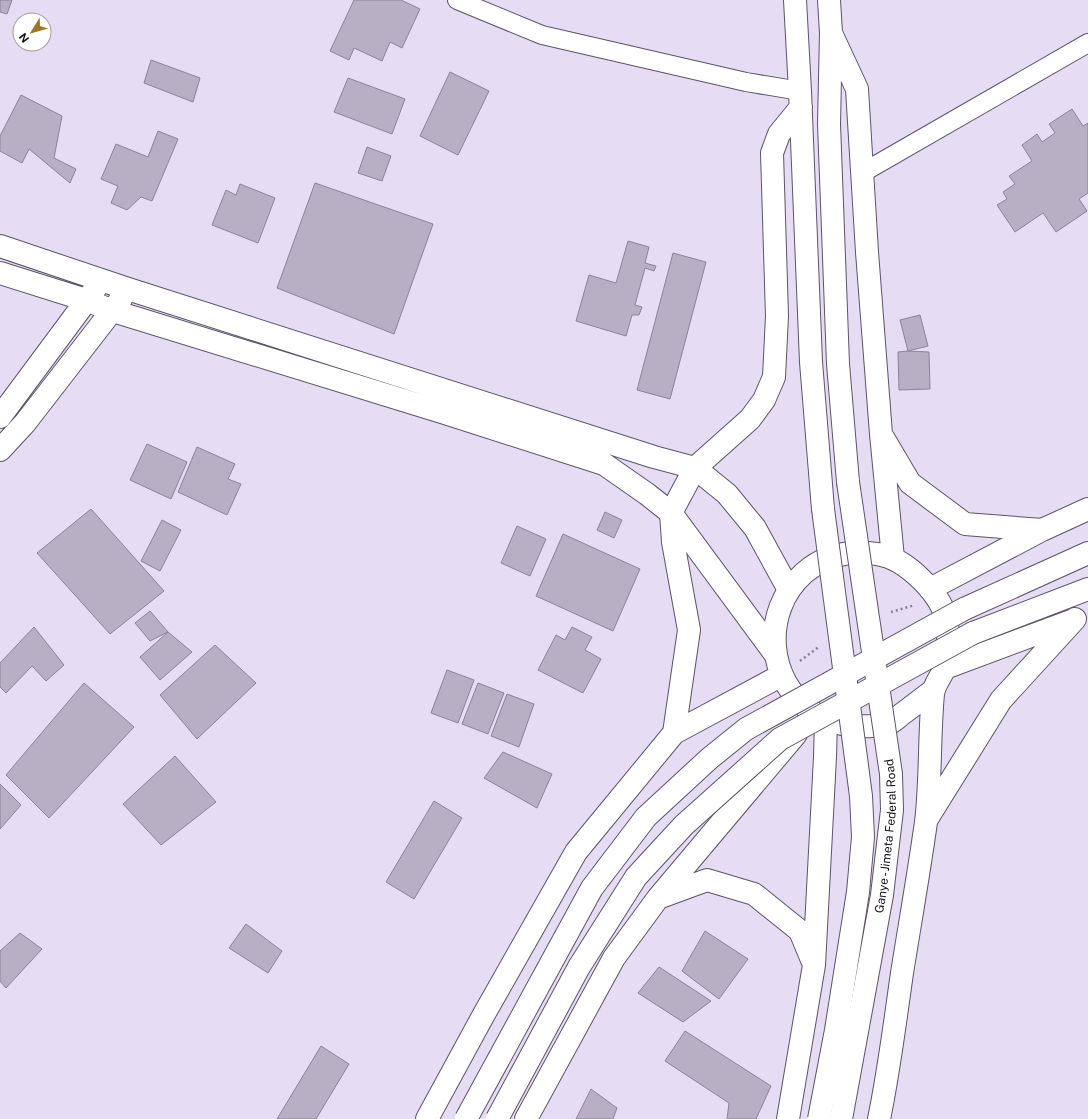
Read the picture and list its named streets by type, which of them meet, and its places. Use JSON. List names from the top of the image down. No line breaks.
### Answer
{"streets":{"main road":["Ganye - Jimeta Federal Road"]},"north":"bottom left"}
